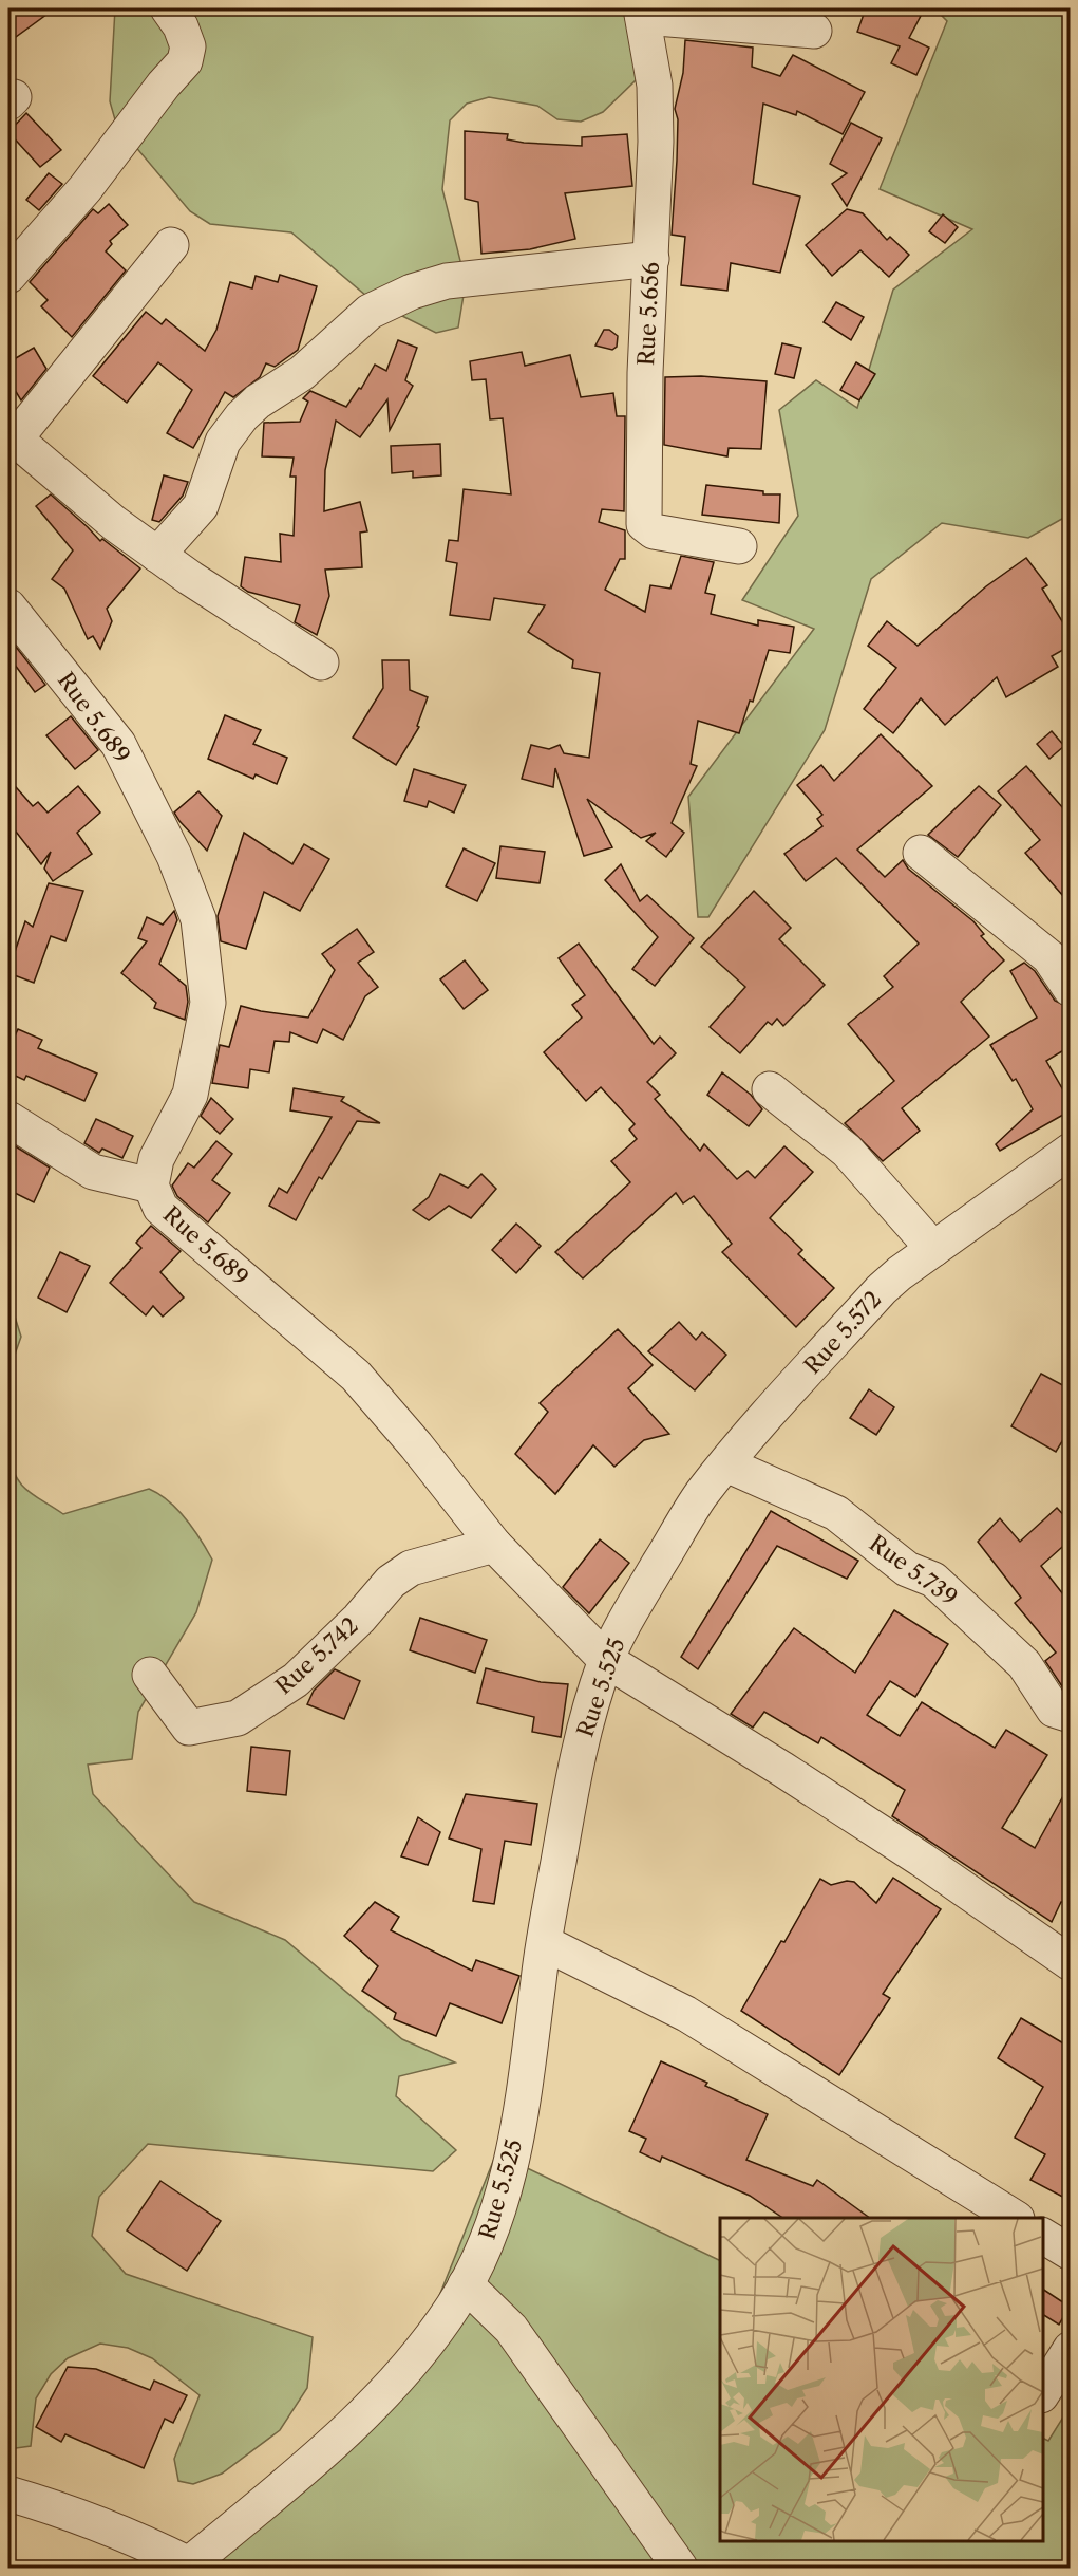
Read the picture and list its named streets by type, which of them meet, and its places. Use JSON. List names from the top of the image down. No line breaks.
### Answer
{"streets":{"street":["Rue 5.656","Rue 5.689","Rue 5.572","Rue 5.739","Rue 5.742","Rue 5.525"]},"crossings":[["Rue 5.689","Rue 5.742"],["Rue 5.689","Rue 5.525"],["Rue 5.572","Rue 5.739"],["Rue 5.572","Rue 5.525"]]}
